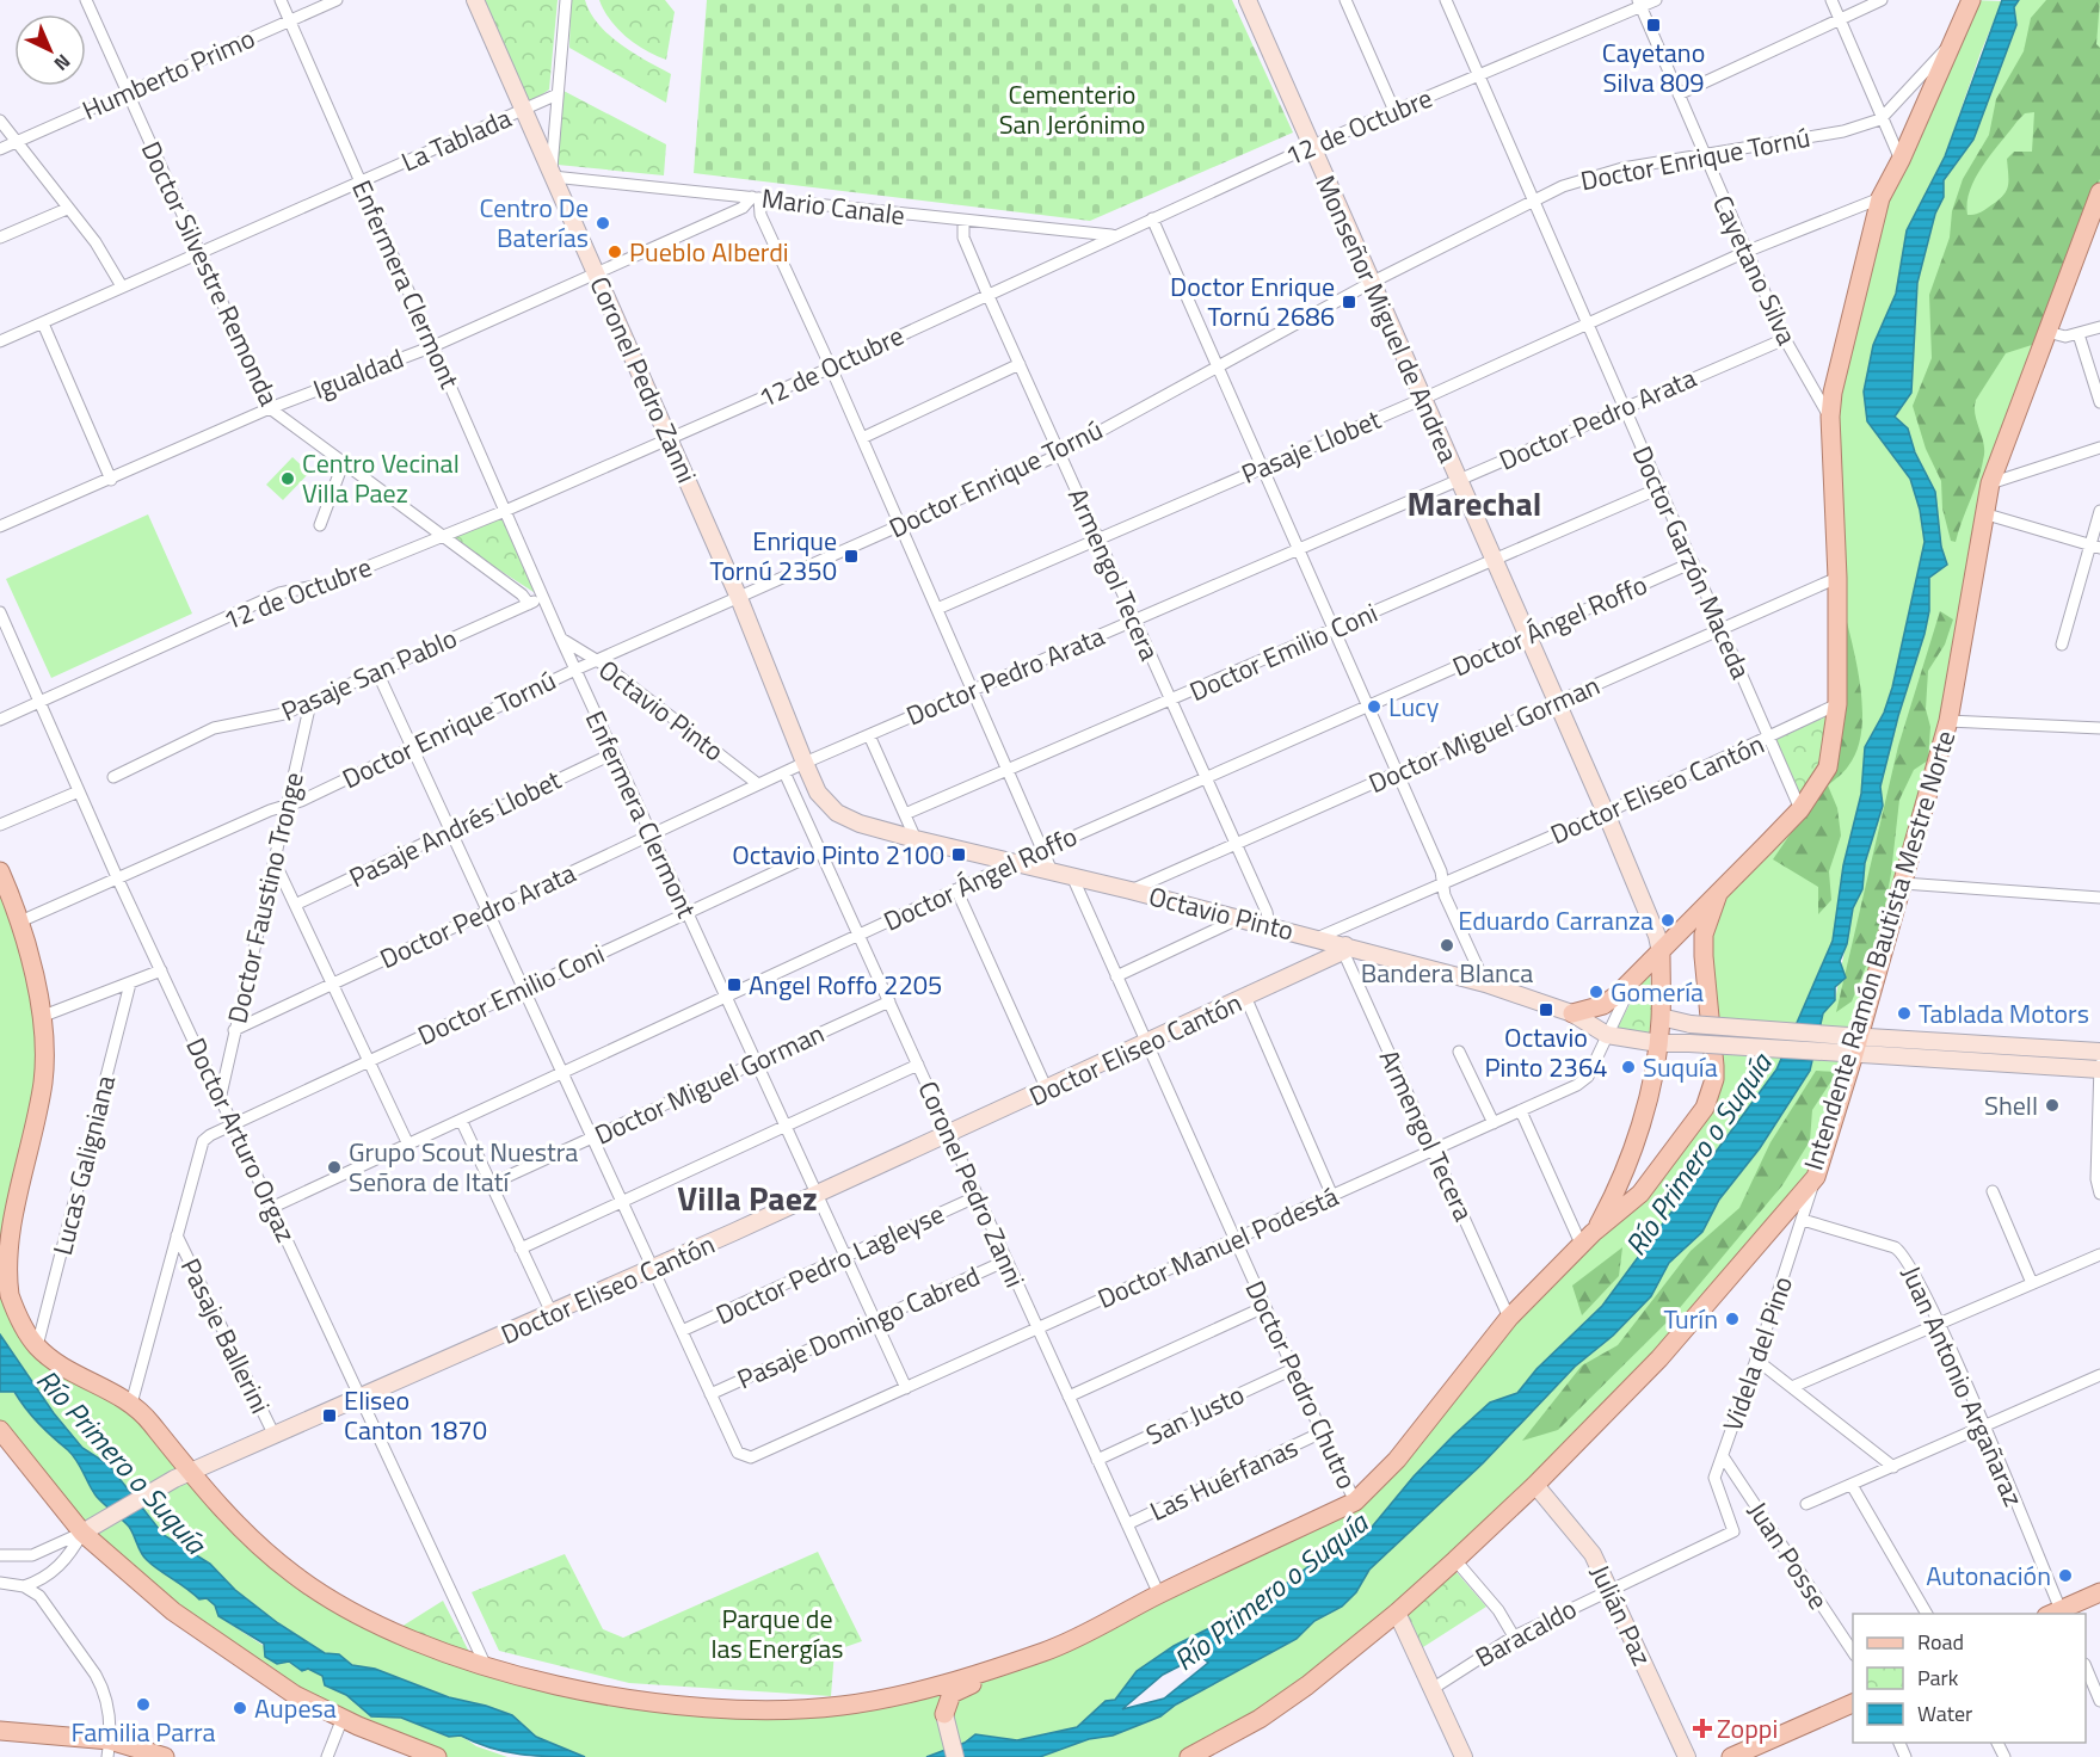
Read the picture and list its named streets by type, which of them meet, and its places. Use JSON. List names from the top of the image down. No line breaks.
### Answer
{"streets":{"main road":["Monseñor Miguel de Andrea","Coronel Pedro Zanni","Octavio Pinto","Doctor Eliseo Cantón","Intendente Ramón Bautista Mestre Norte","Julián Paz"],"street":["Humberto Primo","12 de Octubre","La Tablada","Doctor Enrique Tornú","Mario Canale","Cayetano Silva","Doctor Silvestre Remonda","Enfermera Clermont","Igualdad","Doctor Pedro Arata","Pasaje Llobet","Doctor Garzón Maceda","Armengol Tecera","Doctor Ángel Roffo","Doctor Emilio Coni","Pasaje San Pablo","Doctor Miguel Gorman","Pasaje Andrés Llobet","Doctor Faustino Tronge","Doctor Arturo Orgaz","Lucas Galigniana","Doctor Manuel Podestá","Doctor Pedro Lagleyse","Pasaje Domingo Cabred","Pasaje Ballerini","Videla del Pino","Doctor Pedro Chutro","Juan Antonio Argañaraz","San Justo","Las Huérfanas","Juan Posse","Baracaldo"]},"crossings":[["Humberto Primo","Doctor Silvestre Remonda"],["Humberto Primo","Enfermera Clermont"],["12 de Octubre","Mario Canale"],["12 de Octubre","Cayetano Silva"],["12 de Octubre","Doctor Silvestre Remonda"],["12 de Octubre","Enfermera Clermont"],["12 de Octubre","Monseñor Miguel de Andrea"],["12 de Octubre","Coronel Pedro Zanni"],["12 de Octubre","Doctor Garzón Maceda"],["12 de Octubre","Armengol Tecera"],["12 de Octubre","Doctor Arturo Orgaz"],["La Tablada","Doctor Silvestre Remonda"],["La Tablada","Enfermera Clermont"],["La Tablada","Coronel Pedro Zanni"],["Doctor Enrique Tornú","Cayetano Silva"],["Doctor Enrique Tornú","Enfermera Clermont"],["Doctor Enrique Tornú","Monseñor Miguel de Andrea"],["Doctor Enrique Tornú","Coronel Pedro Zanni"],["Doctor Enrique Tornú","Doctor Garzón Maceda"],["Doctor Enrique Tornú","Armengol Tecera"],["Doctor Enrique Tornú","Octavio Pinto"],["Doctor Enrique Tornú","Doctor Faustino Tronge"],["Doctor Enrique Tornú","Doctor Arturo Orgaz"],["Mario Canale","Igualdad"],["Mario Canale","Coronel Pedro Zanni"],["Mario Canale","Armengol Tecera"],["Cayetano Silva","Doctor Pedro Arata"],["Cayetano Silva","Pasaje Llobet"],["Doctor Silvestre Remonda","Igualdad"],["Doctor Silvestre Remonda","Pasaje San Pablo"],["Enfermera Clermont","Igualdad"],["Enfermera Clermont","Doctor Pedro Arata"],["Enfermera Clermont","Doctor Ángel Roffo"],["Enfermera Clermont","Doctor Emilio Coni"],["Enfermera Clermont","Pasaje San Pablo"],["Enfermera Clermont","Octavio Pinto"],["Enfermera Clermont","Doctor Miguel Gorman"],["Enfermera Clermont","Doctor Eliseo Cantón"],["Enfermera Clermont","Pasaje Andrés Llobet"],["Enfermera Clermont","Doctor Manuel Podestá"],["Enfermera Clermont","Doctor Pedro Lagleyse"],["Enfermera Clermont","Pasaje Domingo Cabred"],["Monseñor Miguel de Andrea","Doctor Pedro Arata"],["Monseñor Miguel de Andrea","Pasaje Llobet"],["Monseñor Miguel de Andrea","Doctor Ángel Roffo"],["Monseñor Miguel de Andrea","Doctor Emilio Coni"],["Monseñor Miguel de Andrea","Doctor Miguel Gorman"],["Monseñor Miguel de Andrea","Doctor Eliseo Cantón"],["Igualdad","Coronel Pedro Zanni"],["Coronel Pedro Zanni","Doctor Pedro Arata"],["Coronel Pedro Zanni","Doctor Ángel Roffo"],["Coronel Pedro Zanni","Doctor Emilio Coni"],["Coronel Pedro Zanni","Octavio Pinto"],["Coronel Pedro Zanni","Doctor Miguel Gorman"],["Coronel Pedro Zanni","Doctor Eliseo Cantón"],["Coronel Pedro Zanni","Doctor Manuel Podestá"],["Coronel Pedro Zanni","Doctor Pedro Lagleyse"],["Coronel Pedro Zanni","Pasaje Domingo Cabred"],["Coronel Pedro Zanni","San Justo"],["Coronel Pedro Zanni","Las Huérfanas"],["Doctor Pedro Arata","Doctor Garzón Maceda"],["Doctor Pedro Arata","Armengol Tecera"],["Doctor Pedro Arata","Octavio Pinto"],["Doctor Pedro Arata","Doctor Faustino Tronge"],["Pasaje Llobet","Doctor Garzón Maceda"],["Pasaje Llobet","Armengol Tecera"],["Doctor Garzón Maceda","Doctor Ángel Roffo"],["Doctor Garzón Maceda","Doctor Emilio Coni"],["Doctor Garzón Maceda","Doctor Miguel Gorman"],["Doctor Garzón Maceda","Doctor Eliseo Cantón"],["Armengol Tecera","Doctor Ángel Roffo"],["Armengol Tecera","Doctor Emilio Coni"],["Armengol Tecera","Octavio Pinto"],["Armengol Tecera","Doctor Miguel Gorman"],["Armengol Tecera","Doctor Eliseo Cantón"],["Armengol Tecera","Doctor Manuel Podestá"],["Doctor Ángel Roffo","Octavio Pinto"],["Doctor Ángel Roffo","Doctor Arturo Orgaz"],["Doctor Emilio Coni","Doctor Arturo Orgaz"],["Doctor Emilio Coni","Pasaje Ballerini"],["Pasaje San Pablo","Doctor Faustino Tronge"],["Octavio Pinto","Doctor Miguel Gorman"],["Octavio Pinto","Doctor Eliseo Cantón"],["Octavio Pinto","Intendente Ramón Bautista Mestre Norte"],["Octavio Pinto","Doctor Manuel Podestá"],["Octavio Pinto","Doctor Pedro Chutro"],["Doctor Eliseo Cantón","Doctor Arturo Orgaz"],["Doctor Eliseo Cantón","Pasaje Ballerini"],["Doctor Eliseo Cantón","Doctor Pedro Chutro"],["Doctor Faustino Tronge","Doctor Arturo Orgaz"],["Intendente Ramón Bautista Mestre Norte","Videla del Pino"],["Intendente Ramón Bautista Mestre Norte","Julián Paz"],["Doctor Manuel Podestá","Pasaje Domingo Cabred"],["Doctor Manuel Podestá","Doctor Pedro Chutro"],["Videla del Pino","Juan Antonio Argañaraz"],["Videla del Pino","Juan Posse"],["Videla del Pino","Baracaldo"],["Doctor Pedro Chutro","San Justo"],["Doctor Pedro Chutro","Las Huérfanas"],["Julián Paz","Baracaldo"]],"districts":["Marechal","Villa Paez"],"water":["Río Primero o Suquía"],"parks":["Cementerio San Jerónimo","Parque de las Energías"],"places":{"transit":["Cayetano Silva 809","Doctor Enrique Tornú 2686","Enrique Tornú 2350","Octavio Pinto 2100","Angel Roffo 2205","Octavio Pinto 2364","Eliseo Canton 1870"],"other":["Centro De Baterías","Pueblo Alberdi","Centro Vecinal Villa Paez","Lucy","Eduardo Carranza","Bandera Blanca","Gomería","Tablada Motors","Suquía","Shell","Grupo Scout Nuestra Señora de Itatí","Turín","Autonación","Familia Parra","Aupesa"],"health":["Zoppi"]},"legend":["Road","Park","Water"],"north":"bottom right"}
